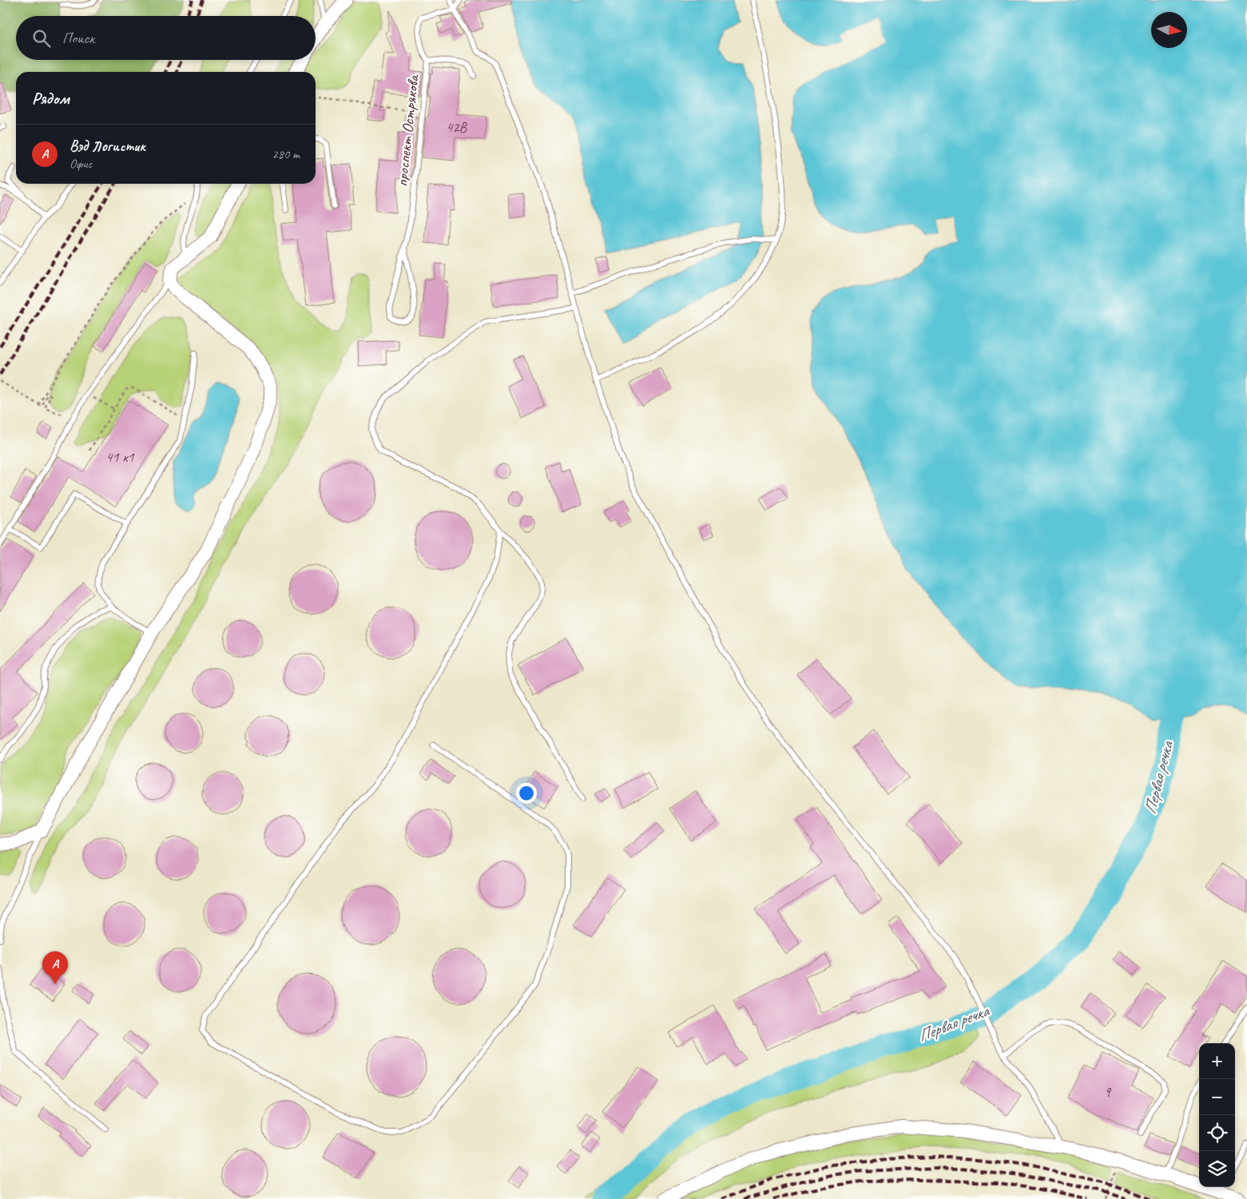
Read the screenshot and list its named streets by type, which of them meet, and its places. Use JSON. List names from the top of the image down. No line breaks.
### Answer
{"streets":{"lane":["проспект Острякова"]},"water":["Первая речка"],"house_numbers":["42В","41 к1","9"],"north":"right","page":{"search":"Поиск","heading":"Рядом","list":[{"mark":"A","name":"Вэд Логистик","note":"Офис","value":"280 m"}],"pins":"A","map_buttons":["+","−"]}}
